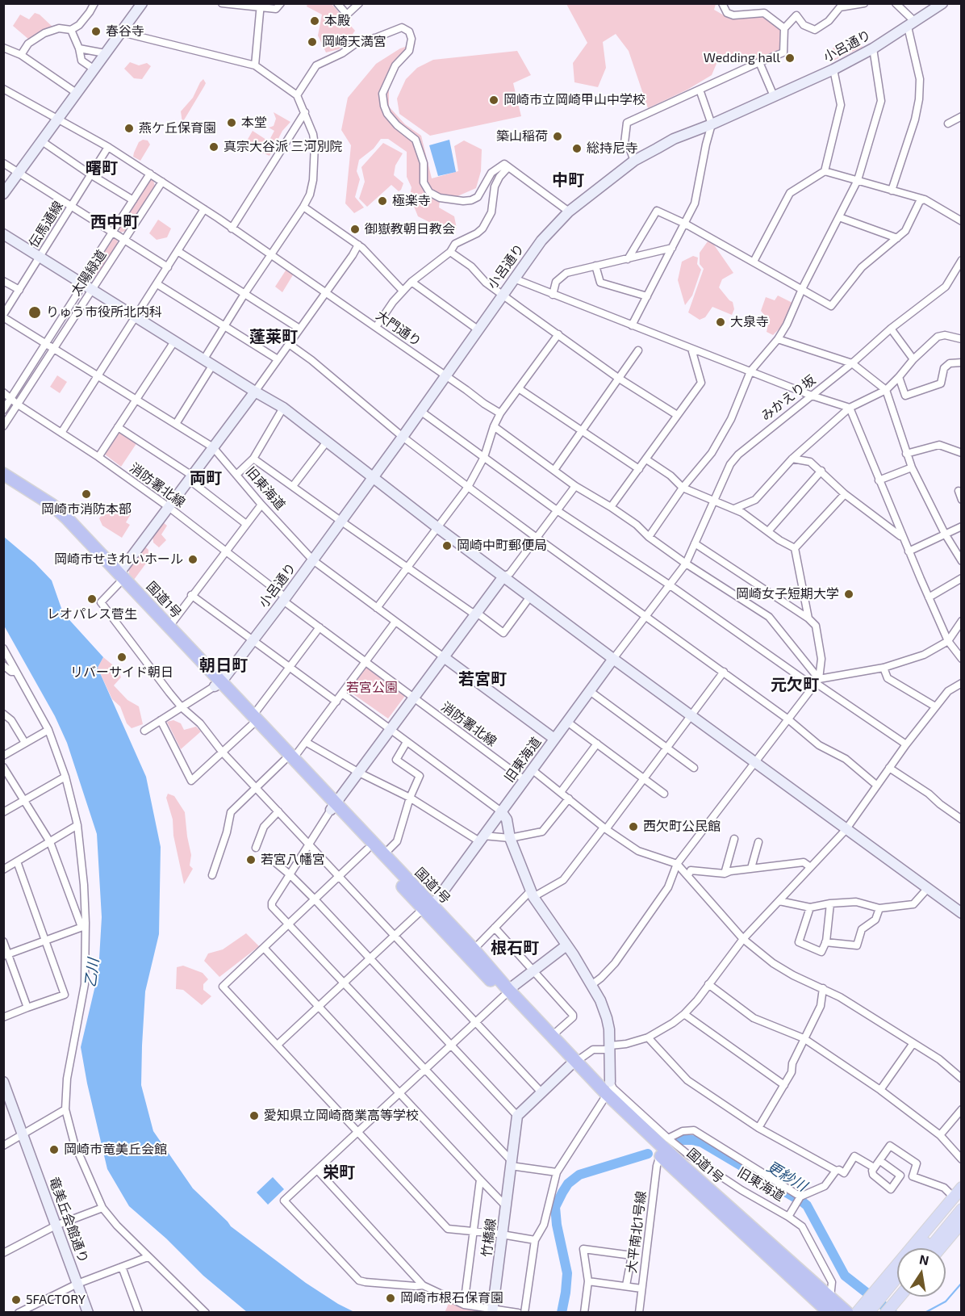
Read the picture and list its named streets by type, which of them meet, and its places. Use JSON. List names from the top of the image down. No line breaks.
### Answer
{"streets":{"highway":["国道1号"],"street":["小呂通り","伝馬通線","太陽緑道","大門通り","みかえり坂","消防署北線","旧東海道","竜美丘会館通り","大平南北1号線","竹橋線"]},"crossings":[["小呂通り","大門通り"],["小呂通り","消防署北線"],["小呂通り","旧東海道"],["小呂通り","国道1号"],["伝馬通線","大門通り"],["伝馬通線","旧東海道"],["太陽緑道","大門通り"],["太陽緑道","消防署北線"],["太陽緑道","旧東海道"],["消防署北線","旧東海道"],["旧東海道","国道1号"],["国道1号","大平南北1号線"]],"districts":["曙町","中町","西中町","蓬莱町","両町","朝日町","若宮町","元欠町","根石町","栄町"],"water":["乙川","更紗川"],"parks":["若宮公園"],"places":["本殿","春谷寺","岡崎天満宮","Wedding hall","岡崎市立岡崎甲山中学校","本堂","燕ケ丘保育園","築山稲荷","真宗大谷派 三河別院","総持尼寺","極楽寺","御嶽教朝日教会","りゅう市役所北内科","大泉寺","岡崎市消防本部","岡崎中町郵便局","岡崎市せきれいホール","岡崎女子短期大学","レオパレス菅生","リバーサイド朝日","西欠町公民館","若宮八幡宮","愛知県立岡崎商業高等学校","岡崎市竜美丘会館","岡崎市根石保育園","5FACTORY"],"north":"top"}
